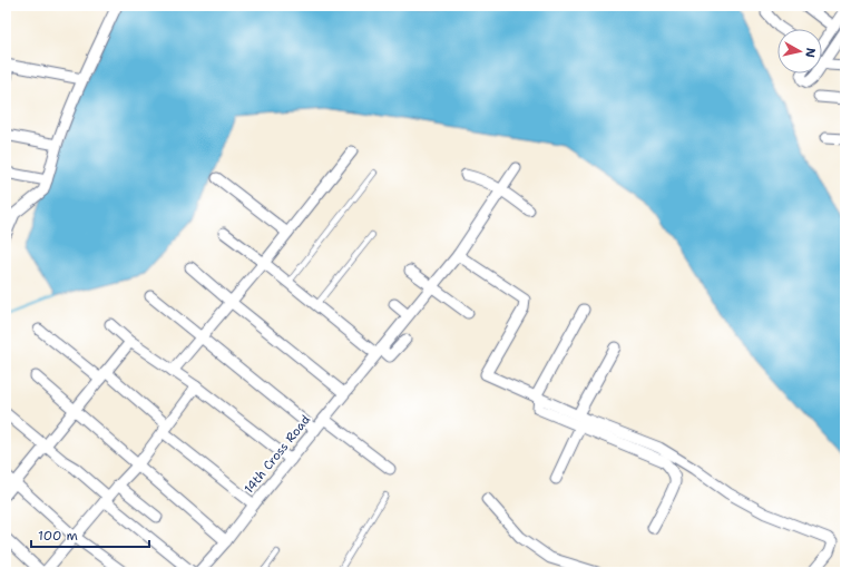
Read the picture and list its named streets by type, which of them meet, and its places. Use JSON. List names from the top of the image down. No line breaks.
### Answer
{"streets":{"street":["14th Cross Road"]},"scale_bar":"100 m","north":"right"}
